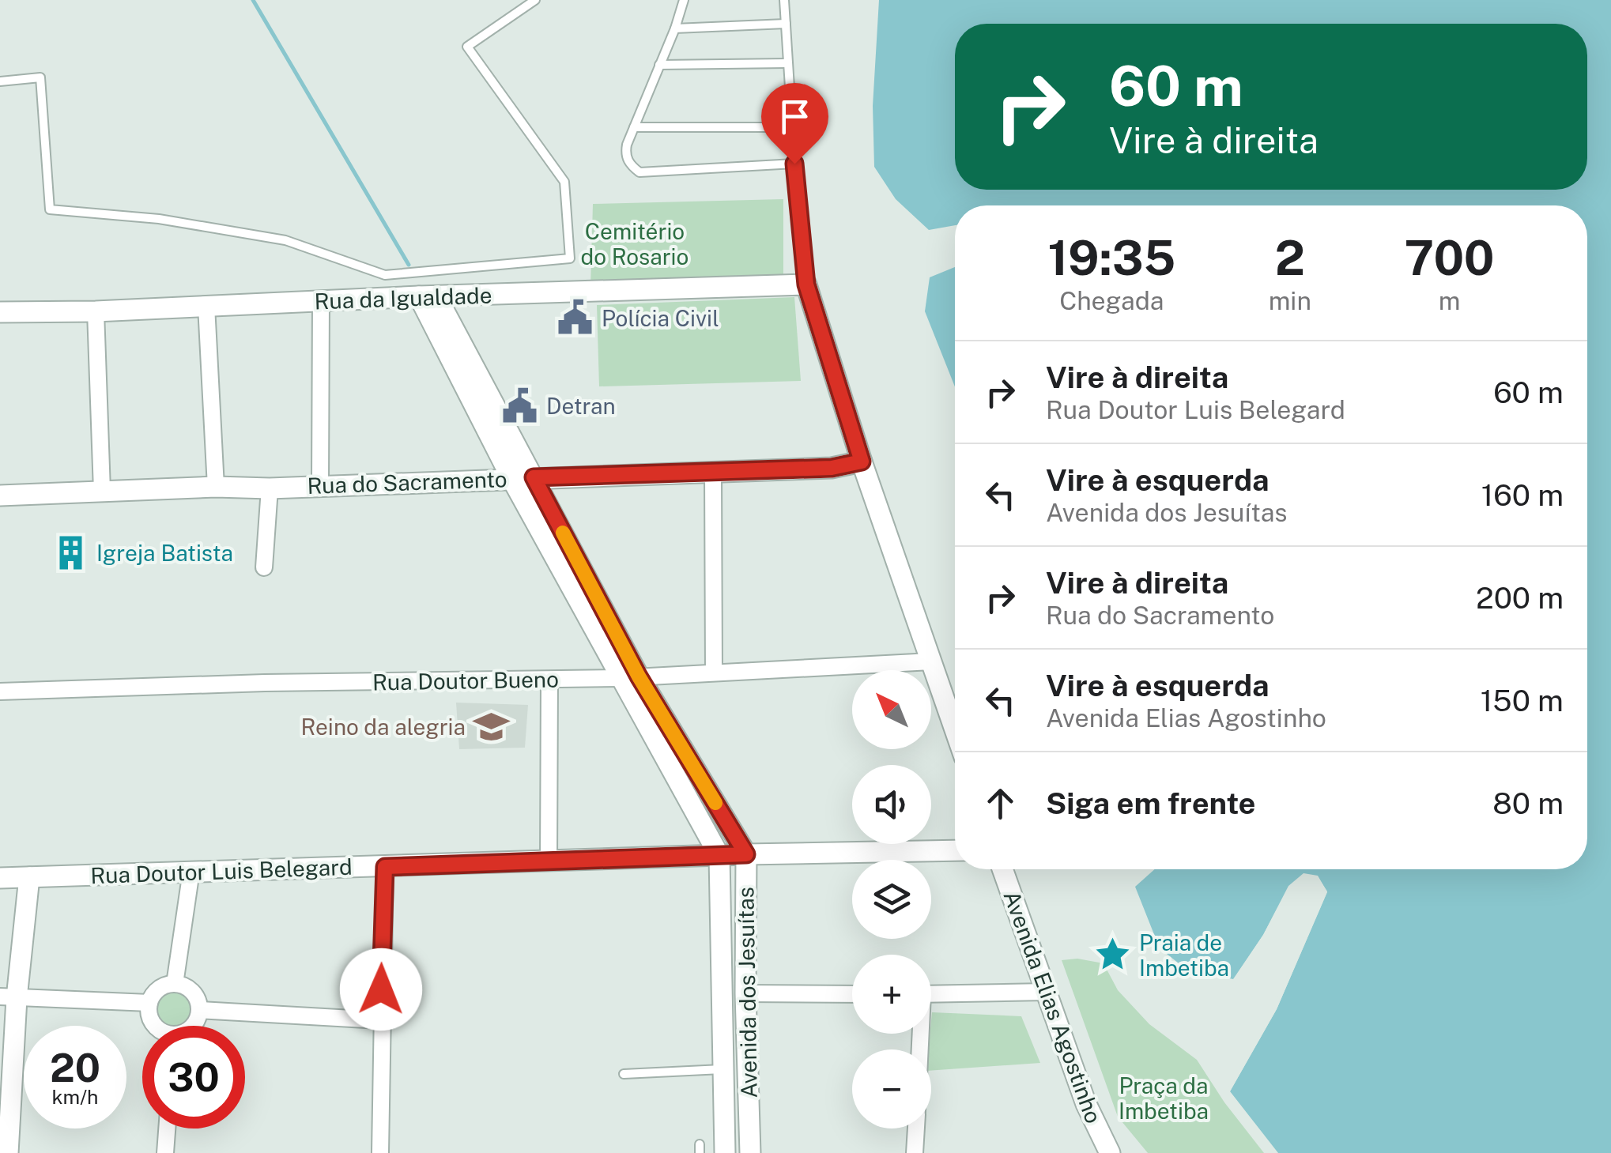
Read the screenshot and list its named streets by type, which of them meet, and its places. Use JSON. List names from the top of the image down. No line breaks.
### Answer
{"streets":{"street":["Rua da Igualdade","Rua do Sacramento","Rua Doutor Bueno","Rua Doutor Luis Belegard","Avenida dos Jesuítas","Avenida Elias Agostinho"]},"crossings":[["Rua da Igualdade","Avenida dos Jesuítas"],["Rua do Sacramento","Avenida dos Jesuítas"],["Rua Doutor Bueno","Avenida dos Jesuítas"],["Rua Doutor Luis Belegard","Avenida dos Jesuítas"]],"parks":["Cemitério do Rosario","Praça da Imbetiba"],"places":{"public building":["Polícia Civil","Detran"],"building":["Igreja Batista"],"school or university":["Reino da alegria"],"place":["Praia de Imbetiba"]},"north":"top left","page":{"turn":["60 m","Vire à direita"],"eta":["19:35","Chegada","2","min","700","m"],"list":[{"name":"Vire à direita","note":"Rua Doutor Luis Belegard","value":"60 m"},{"name":"Vire à esquerda","note":"Avenida dos Jesuítas","value":"160 m"},{"name":"Vire à direita","note":"Rua do Sacramento","value":"200 m"},{"name":"Vire à esquerda","note":"Avenida Elias Agostinho","value":"150 m"},{"name":"Siga em frente","value":"80 m"}],"map_buttons":["+","−"],"speed":"20 km/h","limit":"30"}}
